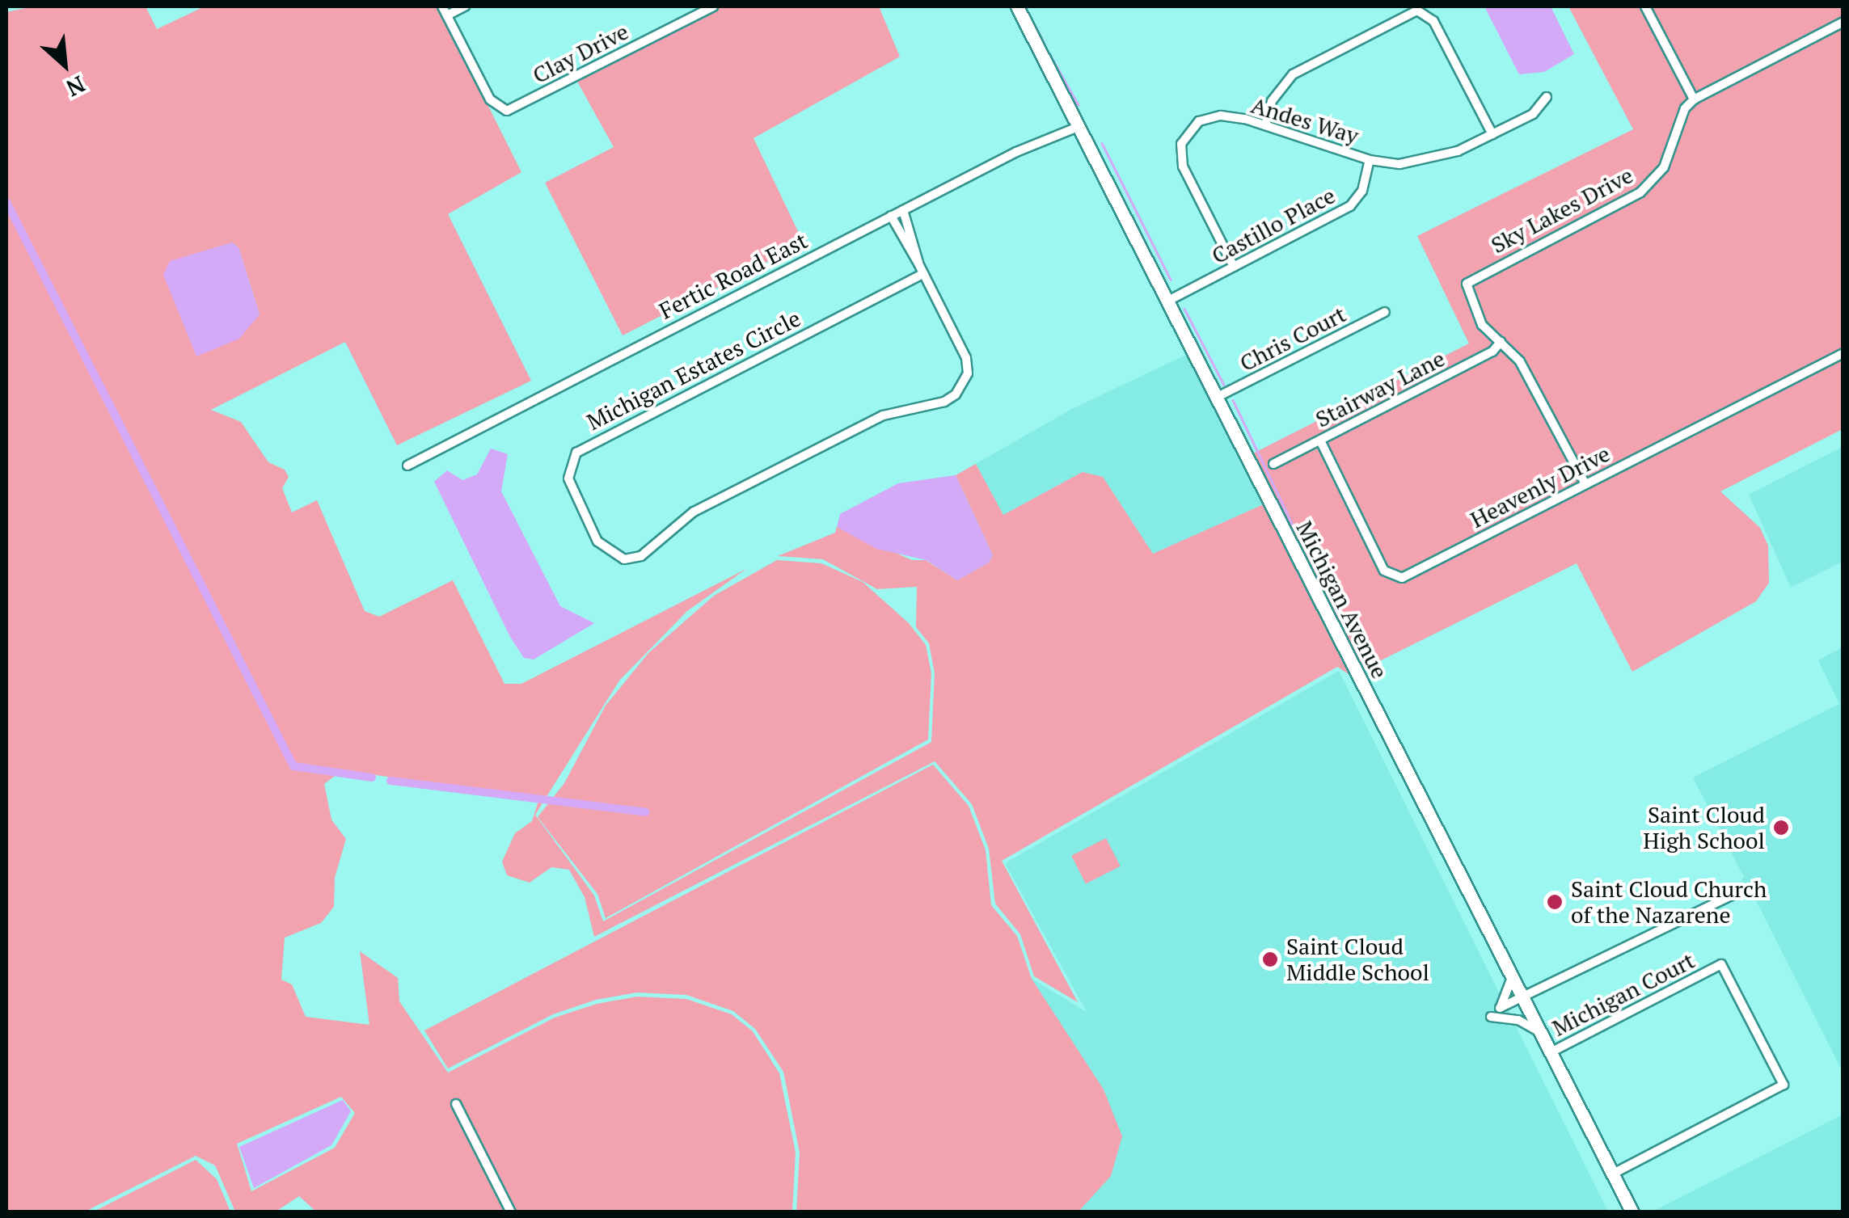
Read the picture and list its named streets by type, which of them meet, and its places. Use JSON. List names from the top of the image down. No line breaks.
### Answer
{"streets":{"street":["Clay Drive","Andes Way","Sky Lakes Drive","Castillo Place","Fertic Road East","Chris Court","Michigan Estates Circle","Stairway Lane","Heavenly Drive","Michigan Avenue","Michigan Court"]},"crossings":[["Andes Way","Castillo Place"],["Sky Lakes Drive","Stairway Lane"],["Sky Lakes Drive","Heavenly Drive"],["Castillo Place","Michigan Avenue"],["Fertic Road East","Michigan Estates Circle"],["Fertic Road East","Michigan Avenue"],["Chris Court","Michigan Avenue"],["Stairway Lane","Heavenly Drive"],["Michigan Avenue","Michigan Court"]],"places":["Saint Cloud High School","Saint Cloud Church of the Nazarene","Saint Cloud Middle School"],"north":"bottom right"}
